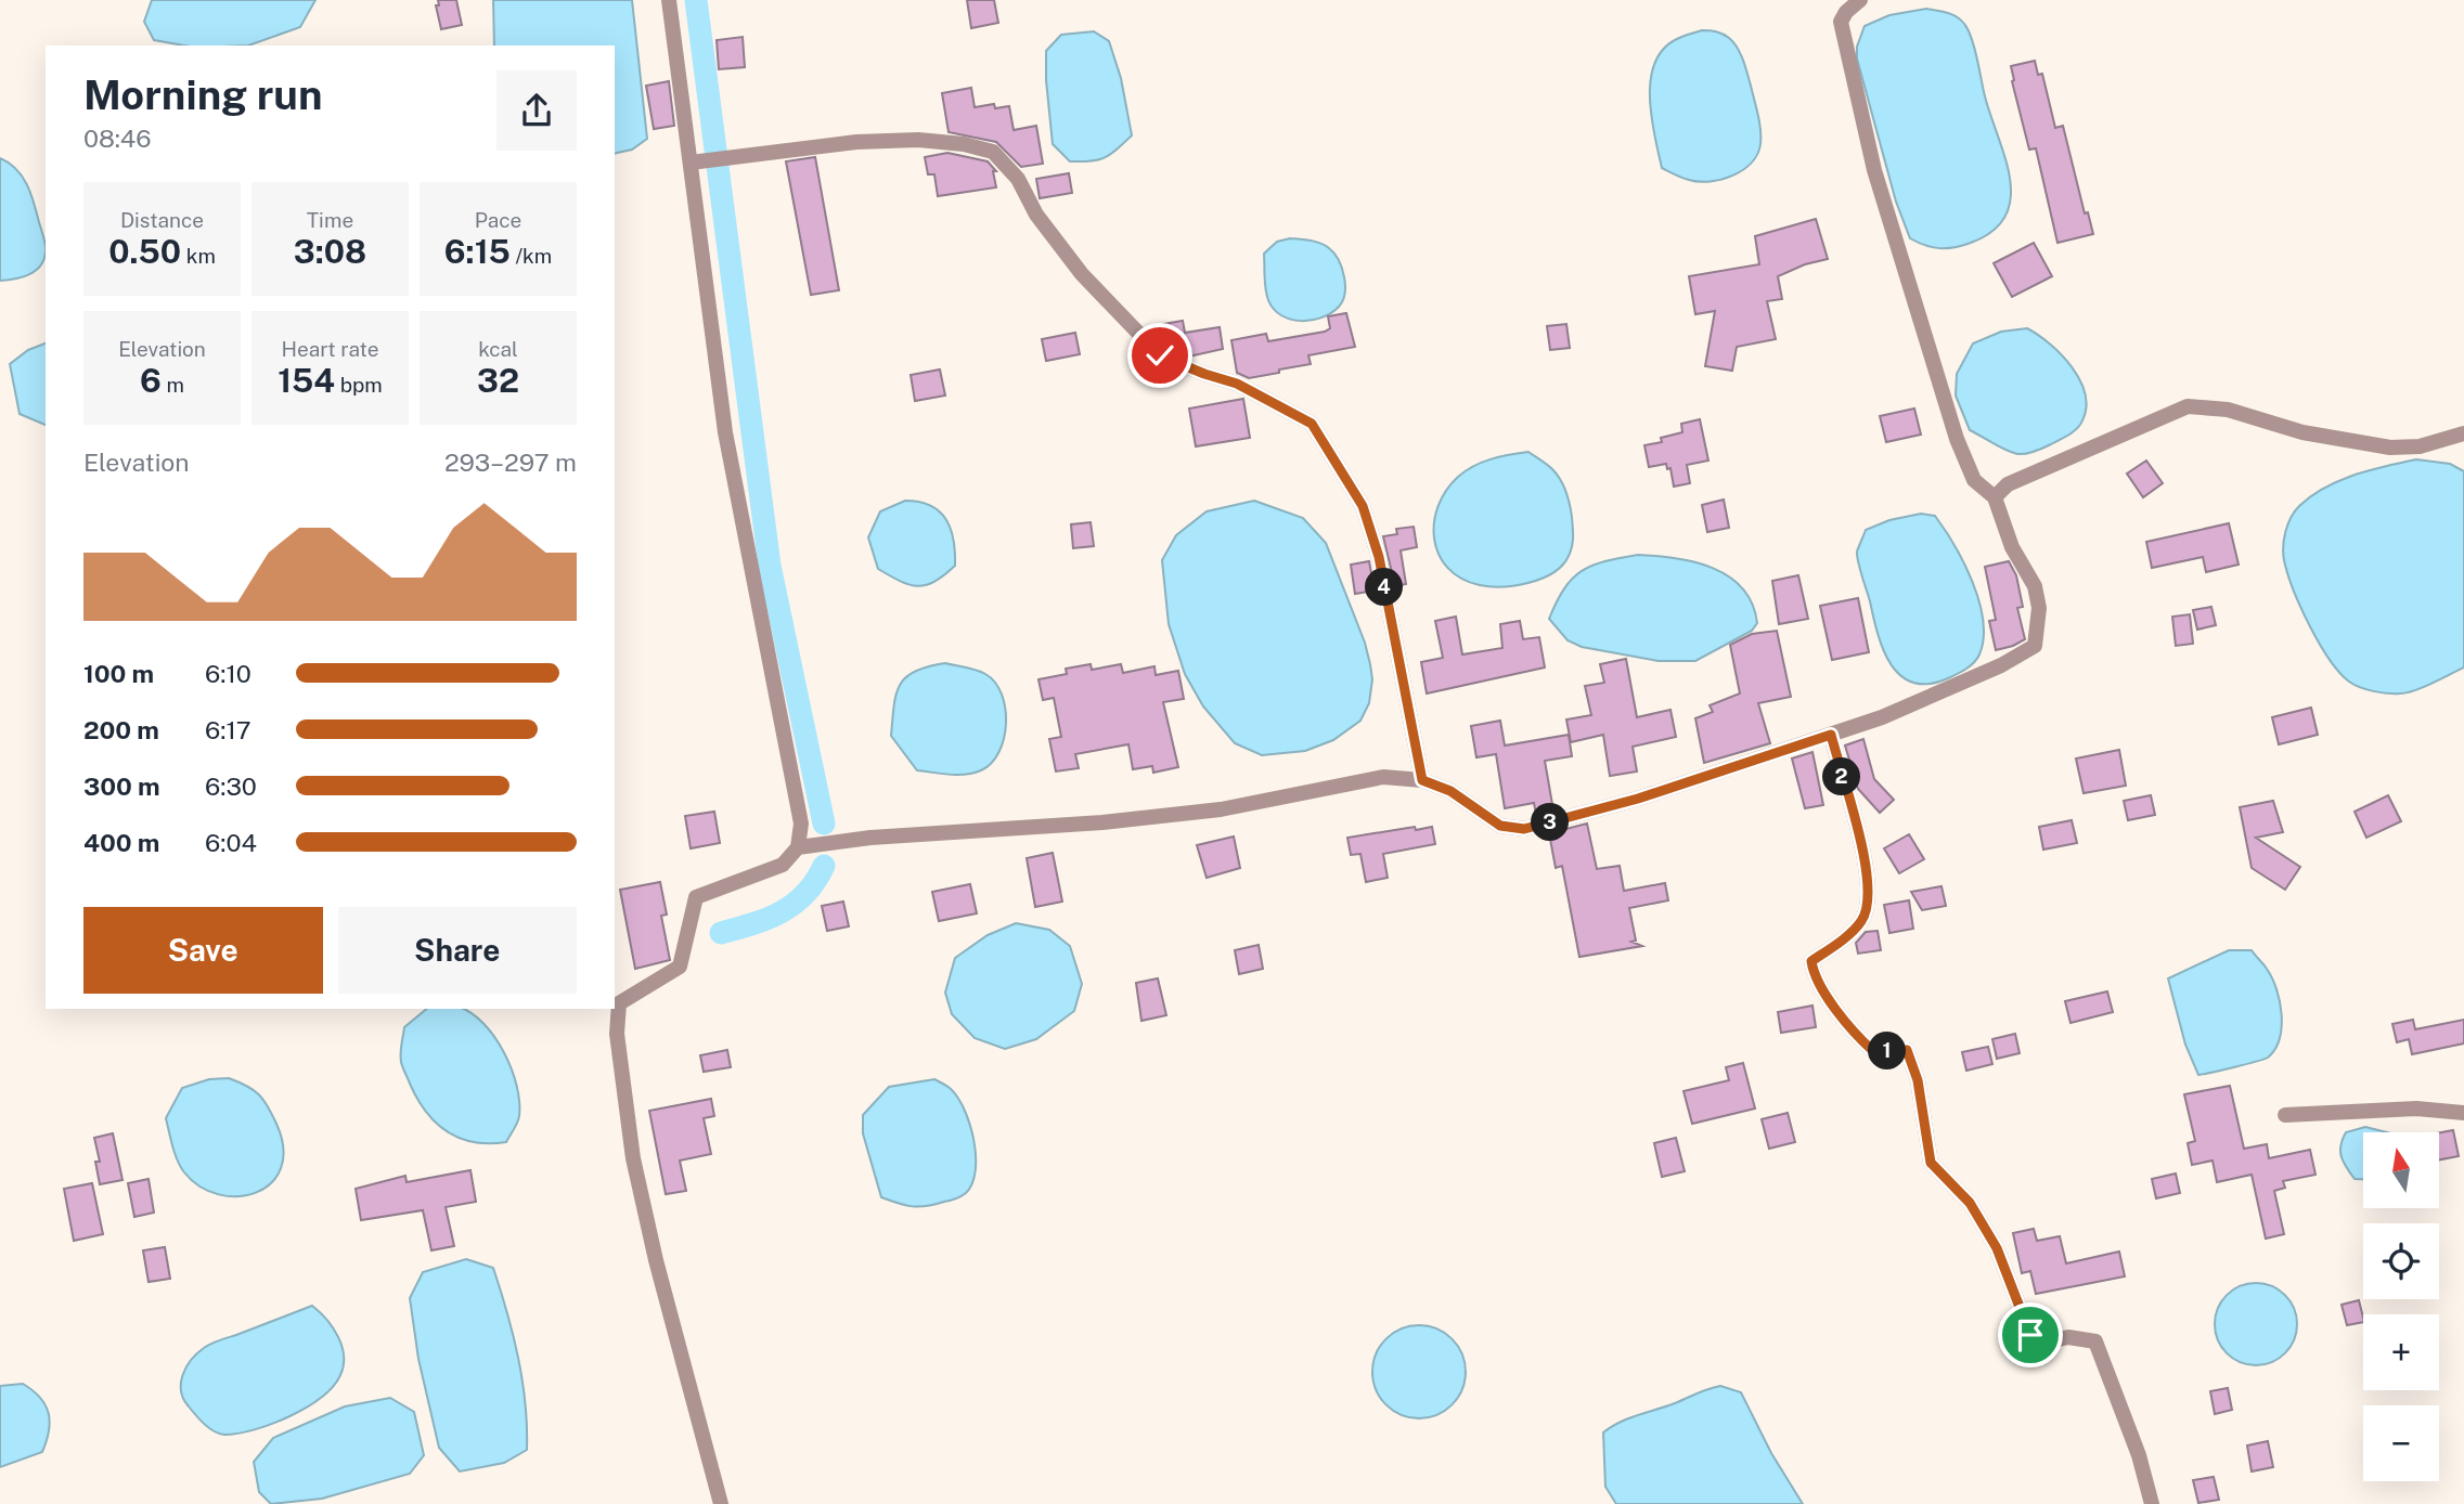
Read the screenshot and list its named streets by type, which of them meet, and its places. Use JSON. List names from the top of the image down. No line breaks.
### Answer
{"north":"top","page":{"heading":["Morning run","08:46"],"stats":[["Distance","0.50 km"],["Time","3:08"],["Pace","6:15 /km"],["Elevation","6 m"],["Heart rate","154 bpm"],["kcal","32"]],"chart":["Elevation","293–297 m"],"pins":["4","2","3","1"],"list":[{"name":"100 m","note":"6:10"},{"name":"200 m","note":"6:17"},{"name":"300 m","note":"6:30"},{"name":"400 m","note":"6:04"}],"buttons":["Save","Share"],"map_buttons":["+","−"]}}
